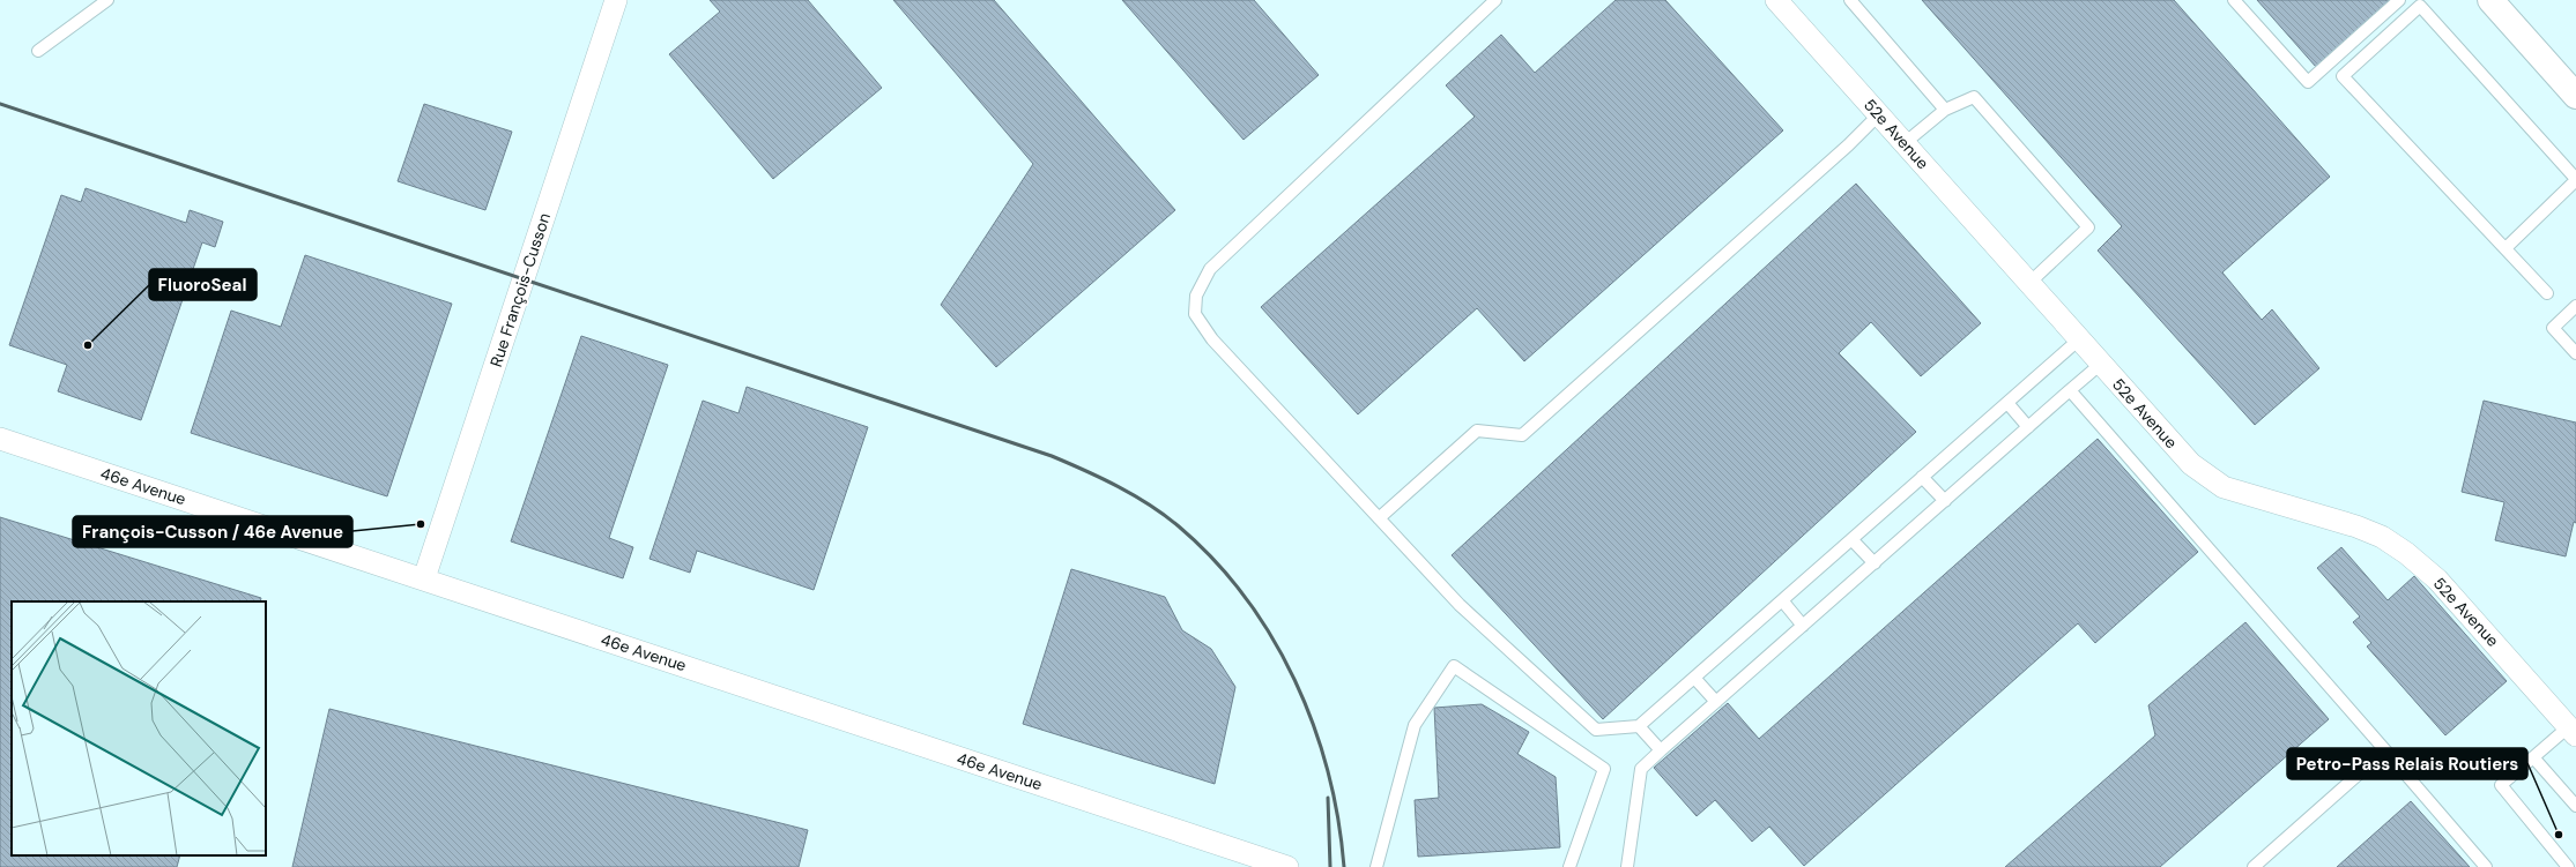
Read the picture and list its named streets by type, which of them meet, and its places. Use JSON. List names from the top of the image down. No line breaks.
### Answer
{"streets":{"street":["52e Avenue","Rue François-Cusson","46e Avenue"]},"crossings":[["Rue François-Cusson","46e Avenue"]],"places":["FluoroSeal","François-Cusson / 46e Avenue","Petro-Pass Relais Routiers"]}
